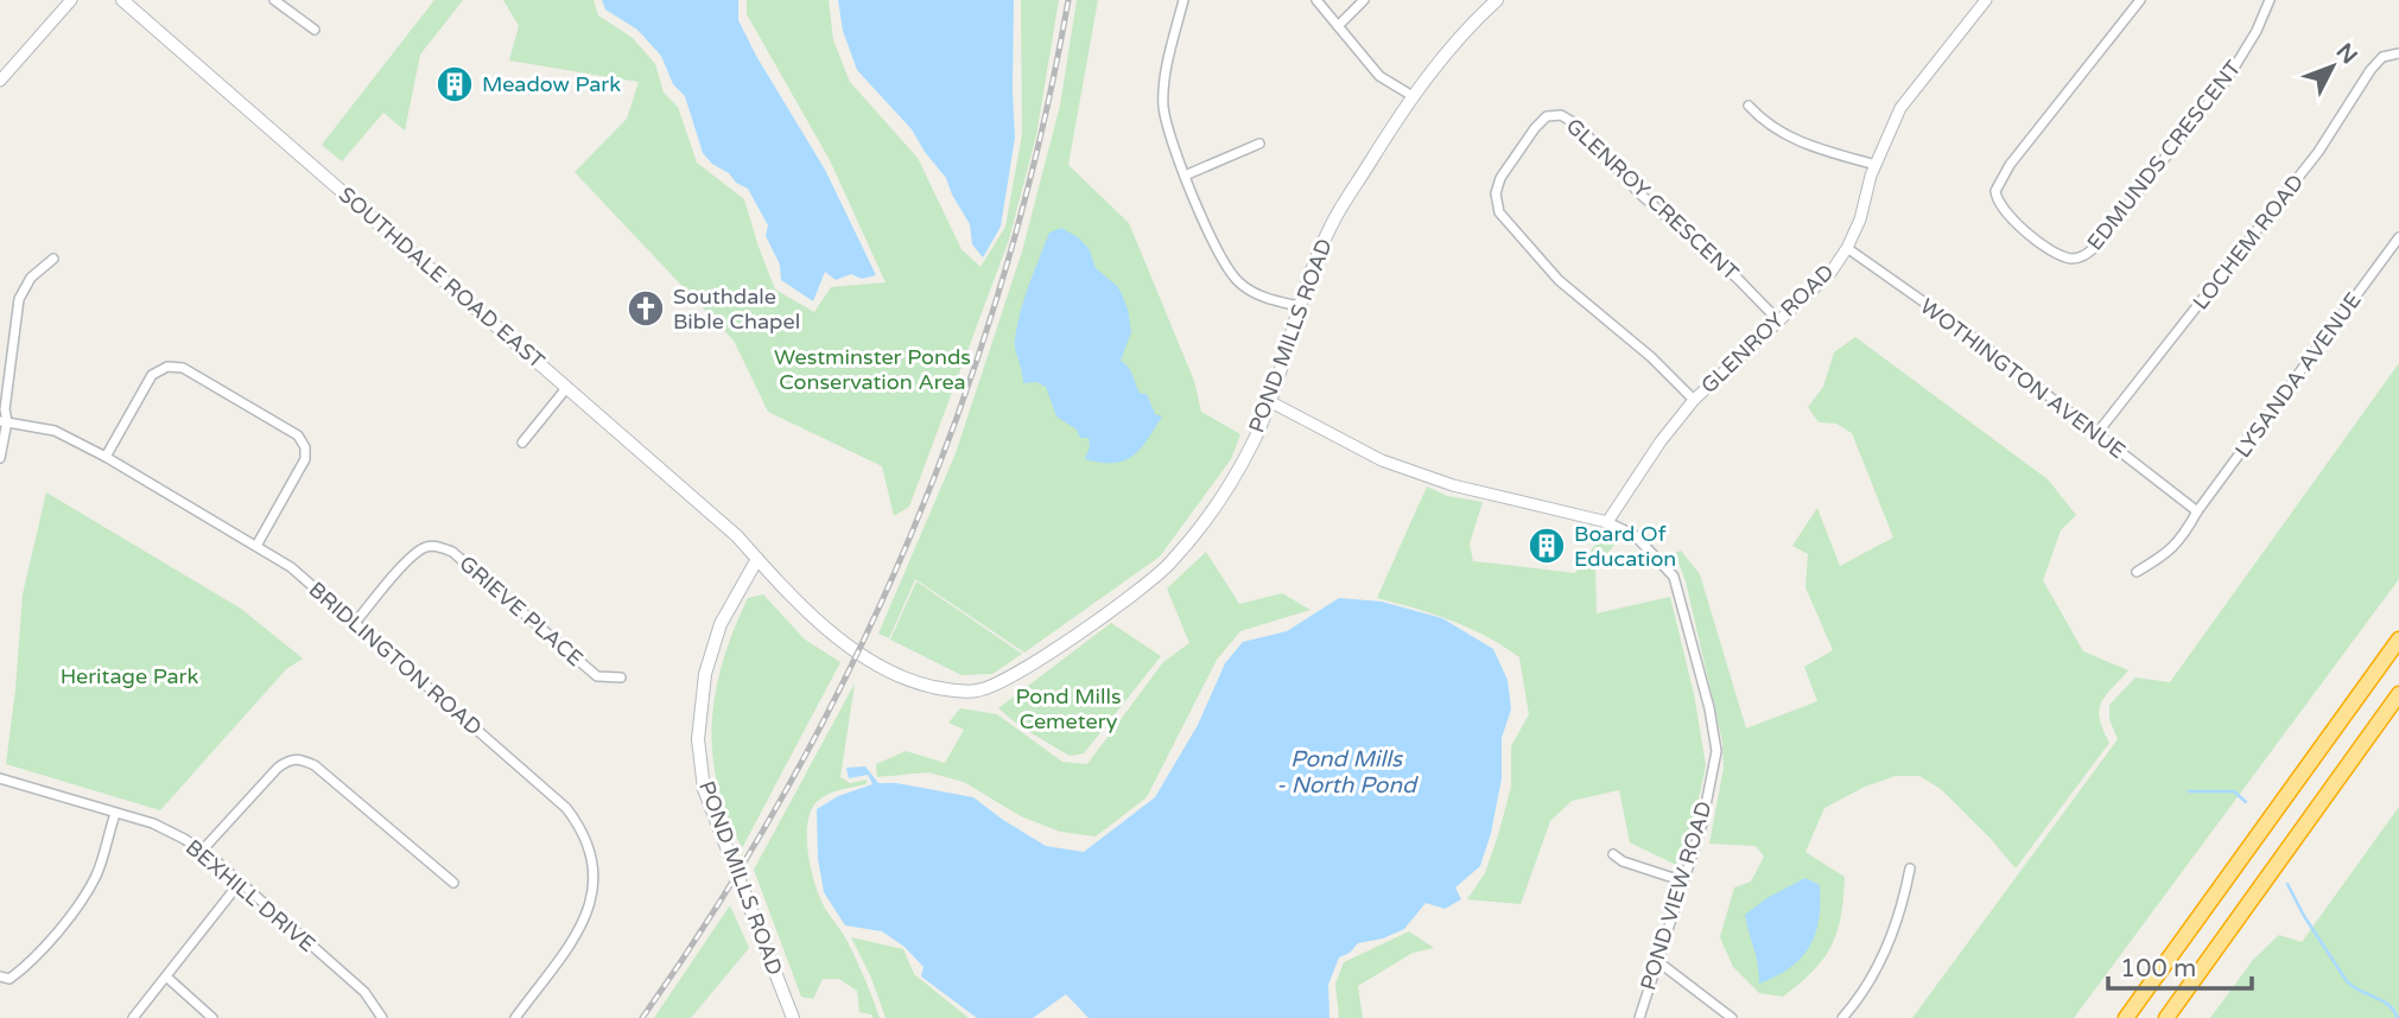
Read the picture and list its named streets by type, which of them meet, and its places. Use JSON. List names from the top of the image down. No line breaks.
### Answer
{"streets":{"main road":["SOUTHDALE ROAD EAST","POND MILLS ROAD"],"street":["EDMUNDS CRESCENT","GLENROY CRESCENT","LOCHEM ROAD","GLENROY ROAD","LYSANDA AVENUE","WOTHINGTON AVENUE","GRIEVE PLACE","BRIDLINGTON ROAD","BEXHILL DRIVE","POND VIEW ROAD"]},"crossings":[["GLENROY CRESCENT","GLENROY ROAD"],["LOCHEM ROAD","WOTHINGTON AVENUE"],["SOUTHDALE ROAD EAST","POND MILLS ROAD"],["GLENROY ROAD","WOTHINGTON AVENUE"],["GLENROY ROAD","POND VIEW ROAD"],["POND MILLS ROAD","POND VIEW ROAD"],["LYSANDA AVENUE","WOTHINGTON AVENUE"],["GRIEVE PLACE","BRIDLINGTON ROAD"]],"water":["Pond Mills - North Pond"],"parks":["Westminster Ponds Conservation Area","Heritage Park","Pond Mills Cemetery"],"places":{"building":["Meadow Park","Board Of Education"],"church":["Southdale Bible Chapel"]},"scale_bar":"100 m","north":"top right"}
